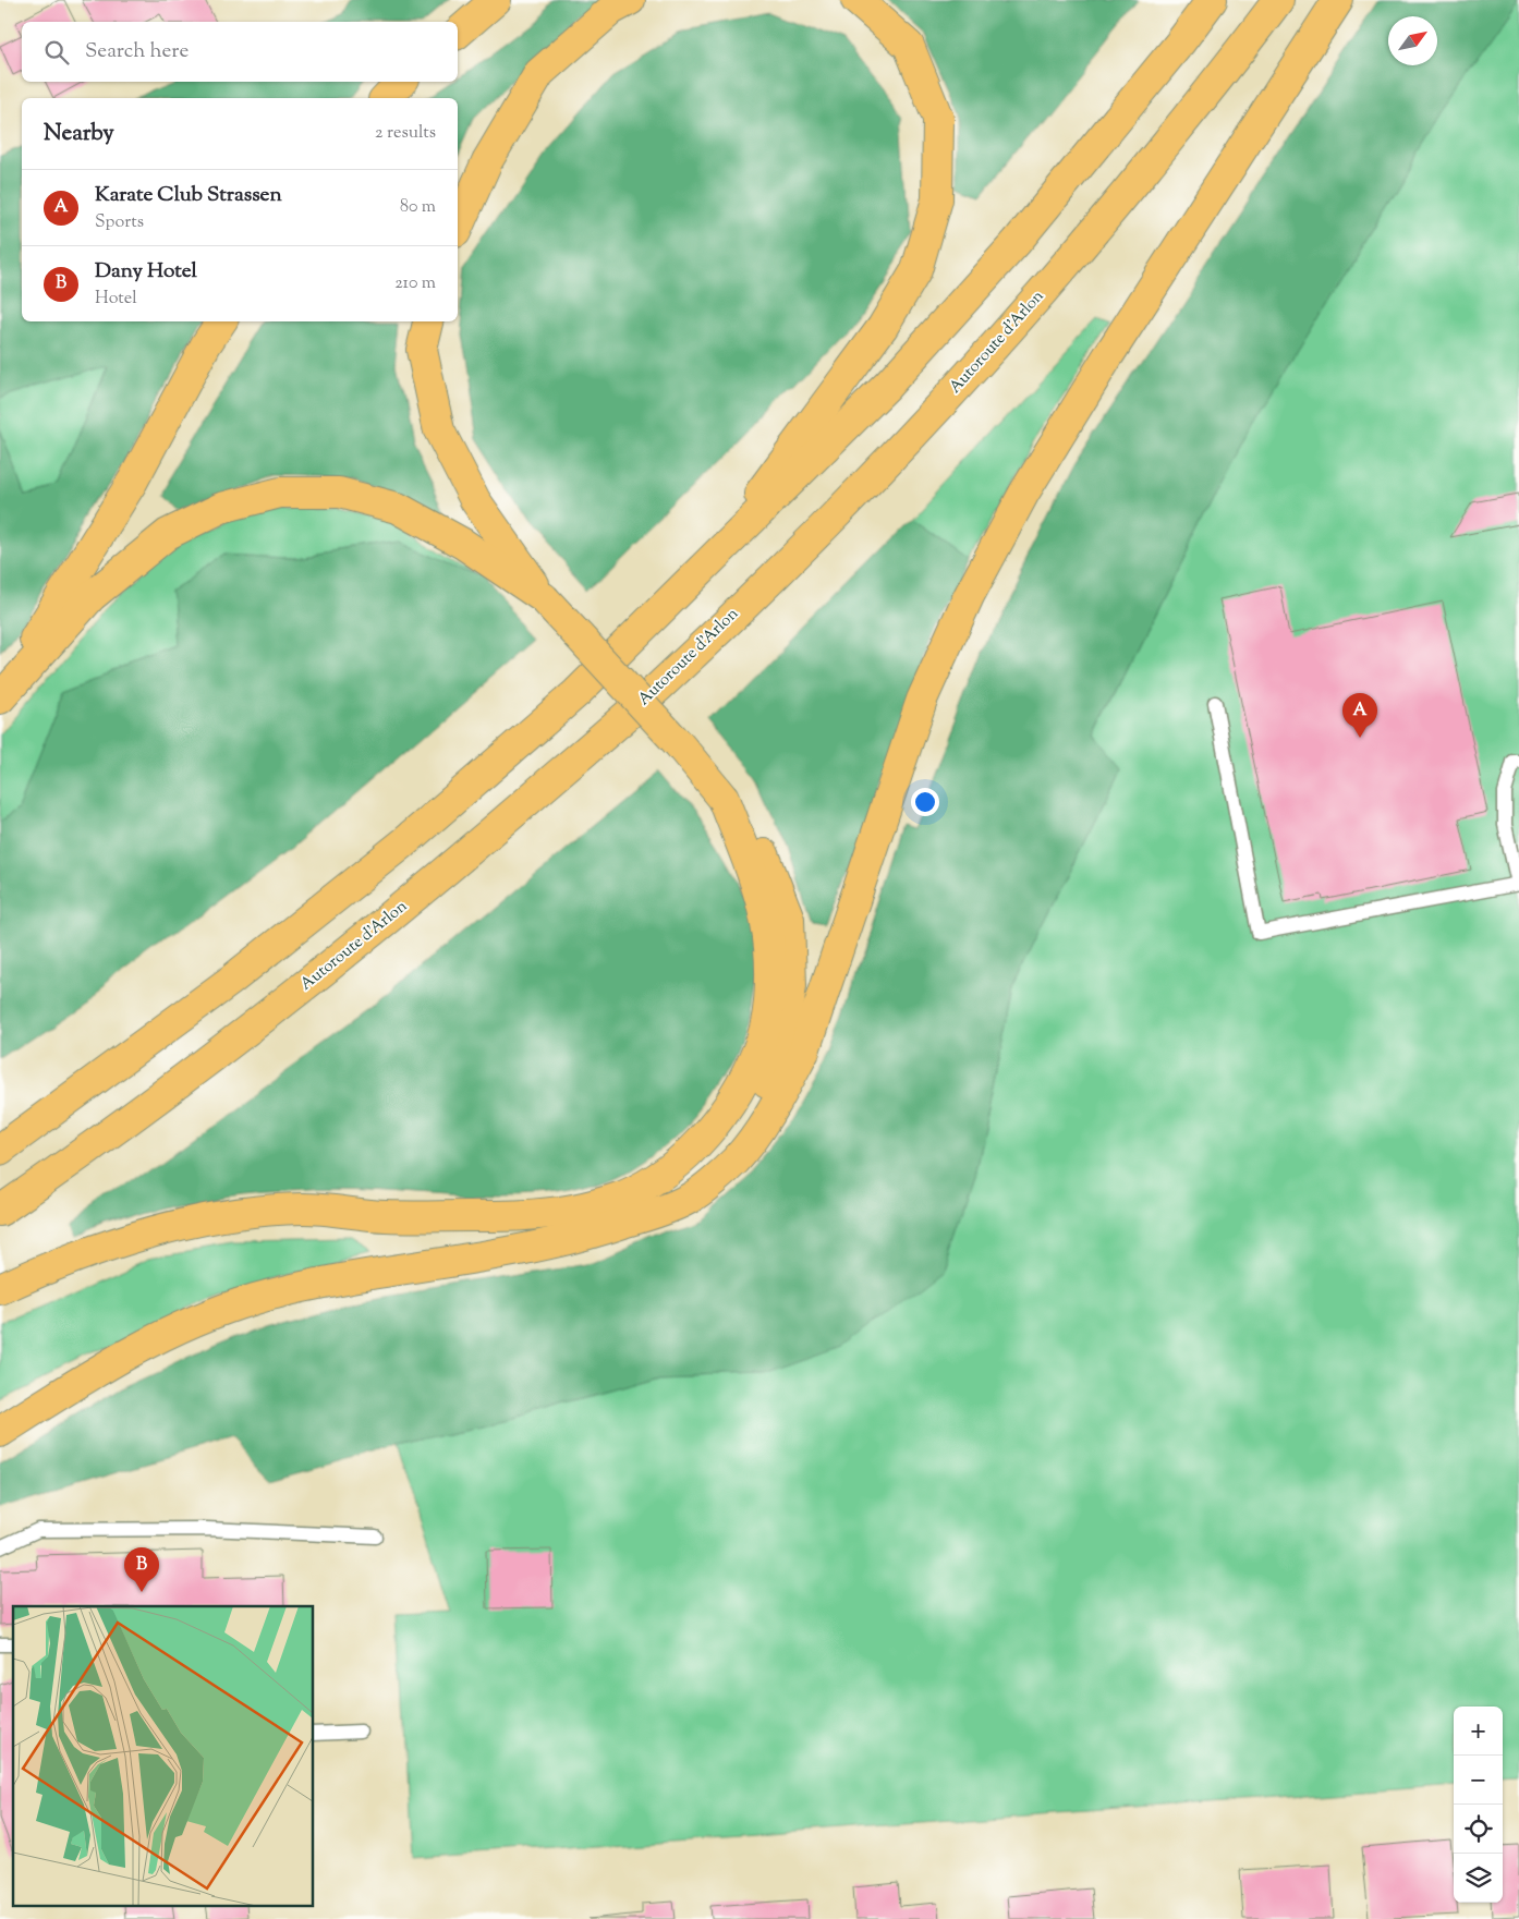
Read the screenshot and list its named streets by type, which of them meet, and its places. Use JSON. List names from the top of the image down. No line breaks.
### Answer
{"streets":{"highway":["Autoroute d'Arlon"]},"north":"top right","page":{"search":"Search here","heading":["Nearby","2 results"],"list":[{"mark":"A","name":"Karate Club Strassen","note":"Sports","value":"80 m"},{"mark":"B","name":"Dany Hotel","note":"Hotel","value":"210 m"}],"pins":["A","B"],"map_buttons":["+","−"]}}
